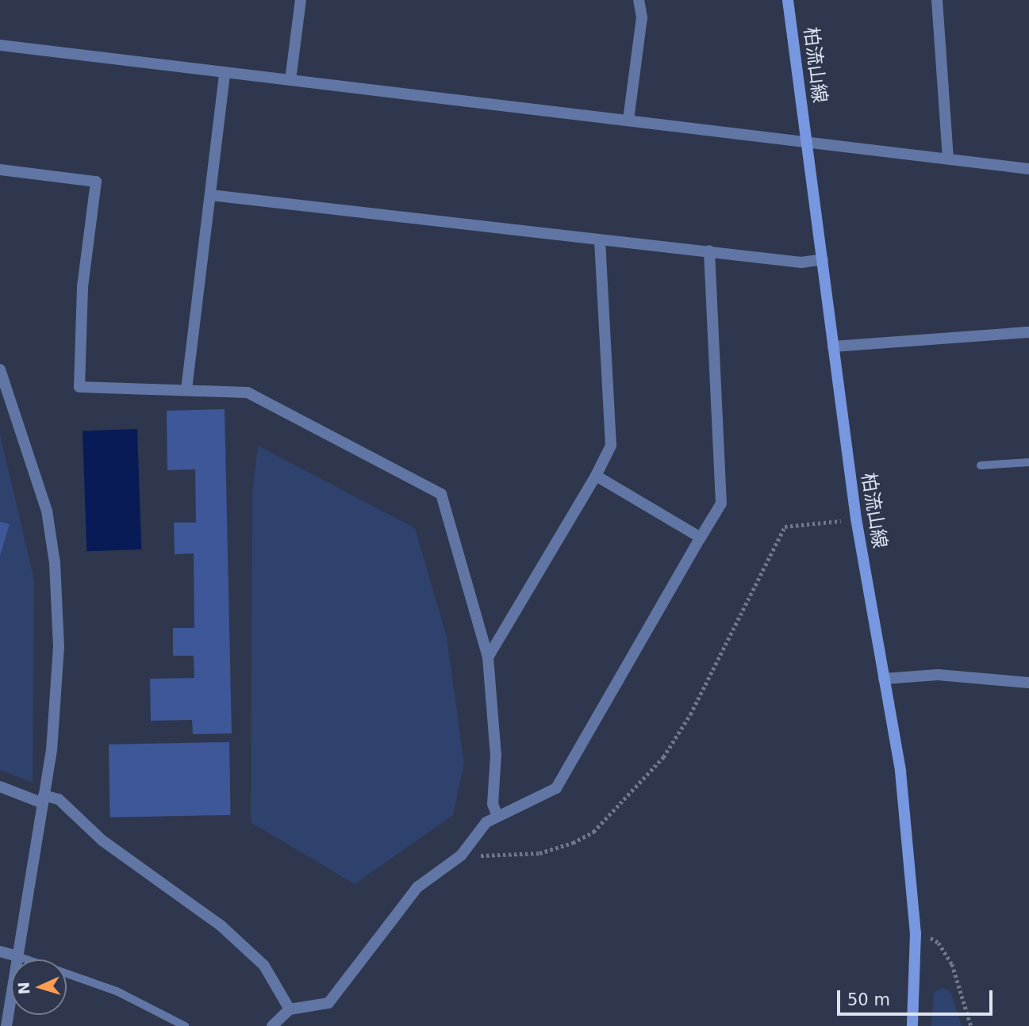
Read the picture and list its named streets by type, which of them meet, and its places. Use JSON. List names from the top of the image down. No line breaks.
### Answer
{"streets":{"main road":["柏流山線"]},"scale_bar":"50 m","north":"left"}
